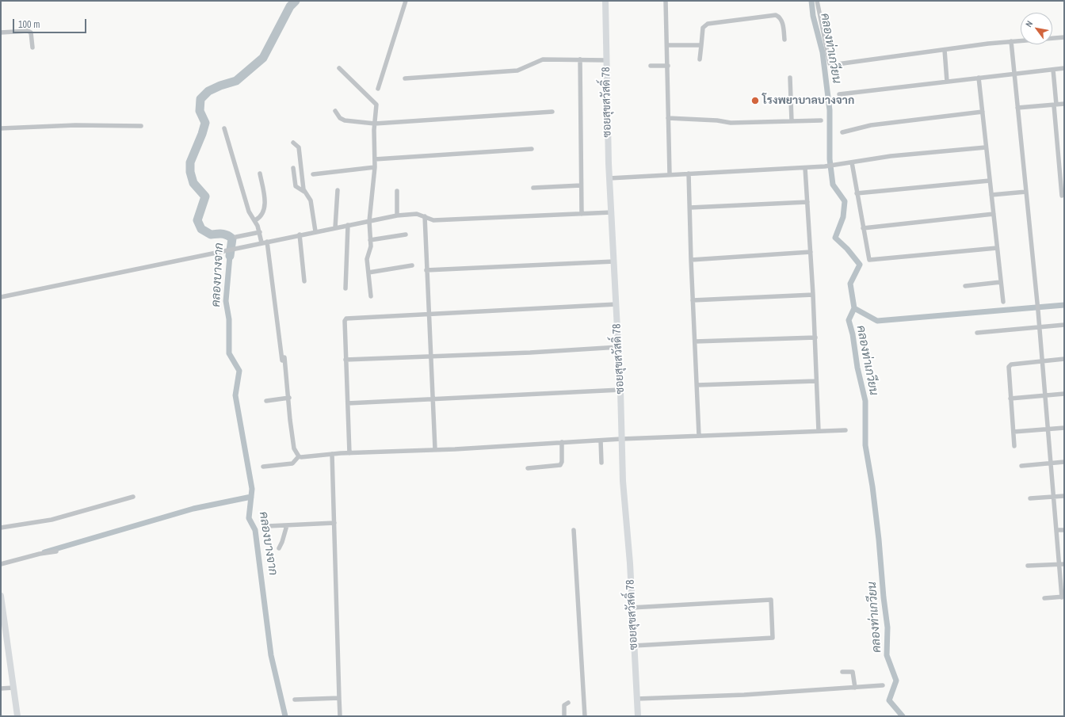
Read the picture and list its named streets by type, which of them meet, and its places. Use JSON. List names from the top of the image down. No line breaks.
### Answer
{"streets":{"street":["ซอยสุขสวัสดิ์ 78"]},"water":["คลองท่าเกวียน","คลองบางจาก"],"places":["โรงพยาบาลบางจาก"],"scale_bar":"100 m","north":"top left"}
